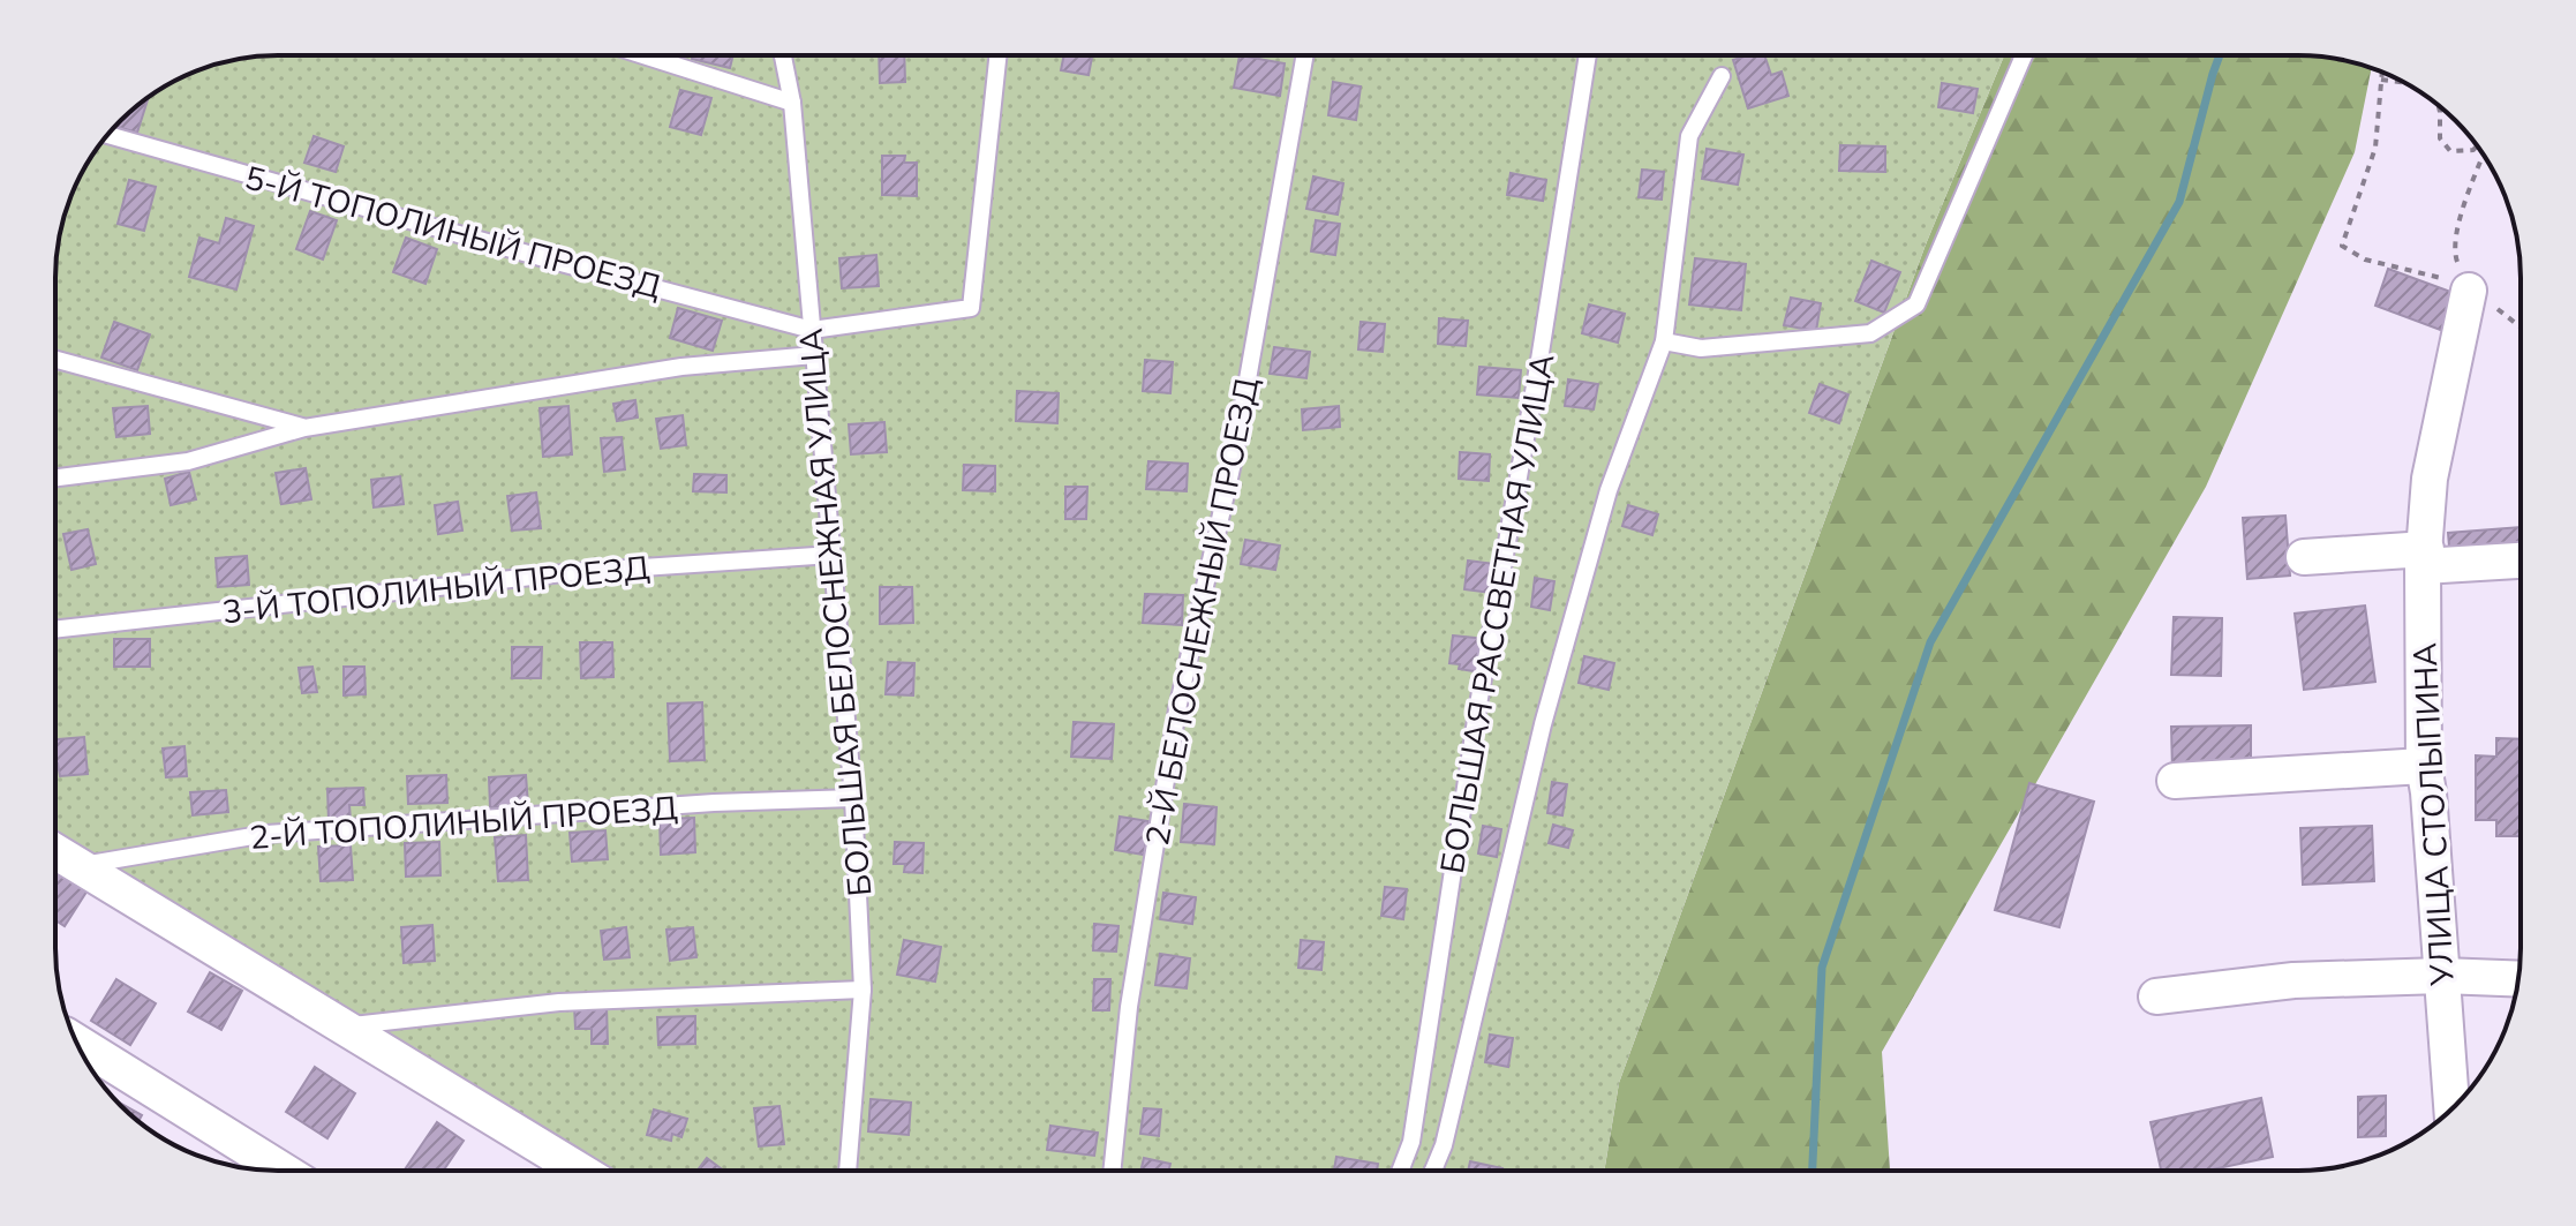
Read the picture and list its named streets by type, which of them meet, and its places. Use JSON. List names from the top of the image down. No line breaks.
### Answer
{"streets":{"street":["УЛИЦА СТОЛЫПИНА"],"lane":["5-Й ТОПОЛИНЫЙ ПРОЕЗД","3-Й ТОПОЛИНЫЙ ПРОЕЗД","2-Й БЕЛОСНЕЖНЫЙ ПРОЕЗД","БОЛЬШАЯ БЕЛОСНЕЖНАЯ УЛИЦА","БОЛЬШАЯ РАССВЕТНАЯ УЛИЦА","2-Й ТОПОЛИНЫЙ ПРОЕЗД"]},"crossings":[["5-Й ТОПОЛИНЫЙ ПРОЕЗД","БОЛЬШАЯ БЕЛОСНЕЖНАЯ УЛИЦА"],["3-Й ТОПОЛИНЫЙ ПРОЕЗД","БОЛЬШАЯ БЕЛОСНЕЖНАЯ УЛИЦА"],["БОЛЬШАЯ БЕЛОСНЕЖНАЯ УЛИЦА","2-Й ТОПОЛИНЫЙ ПРОЕЗД"]]}
